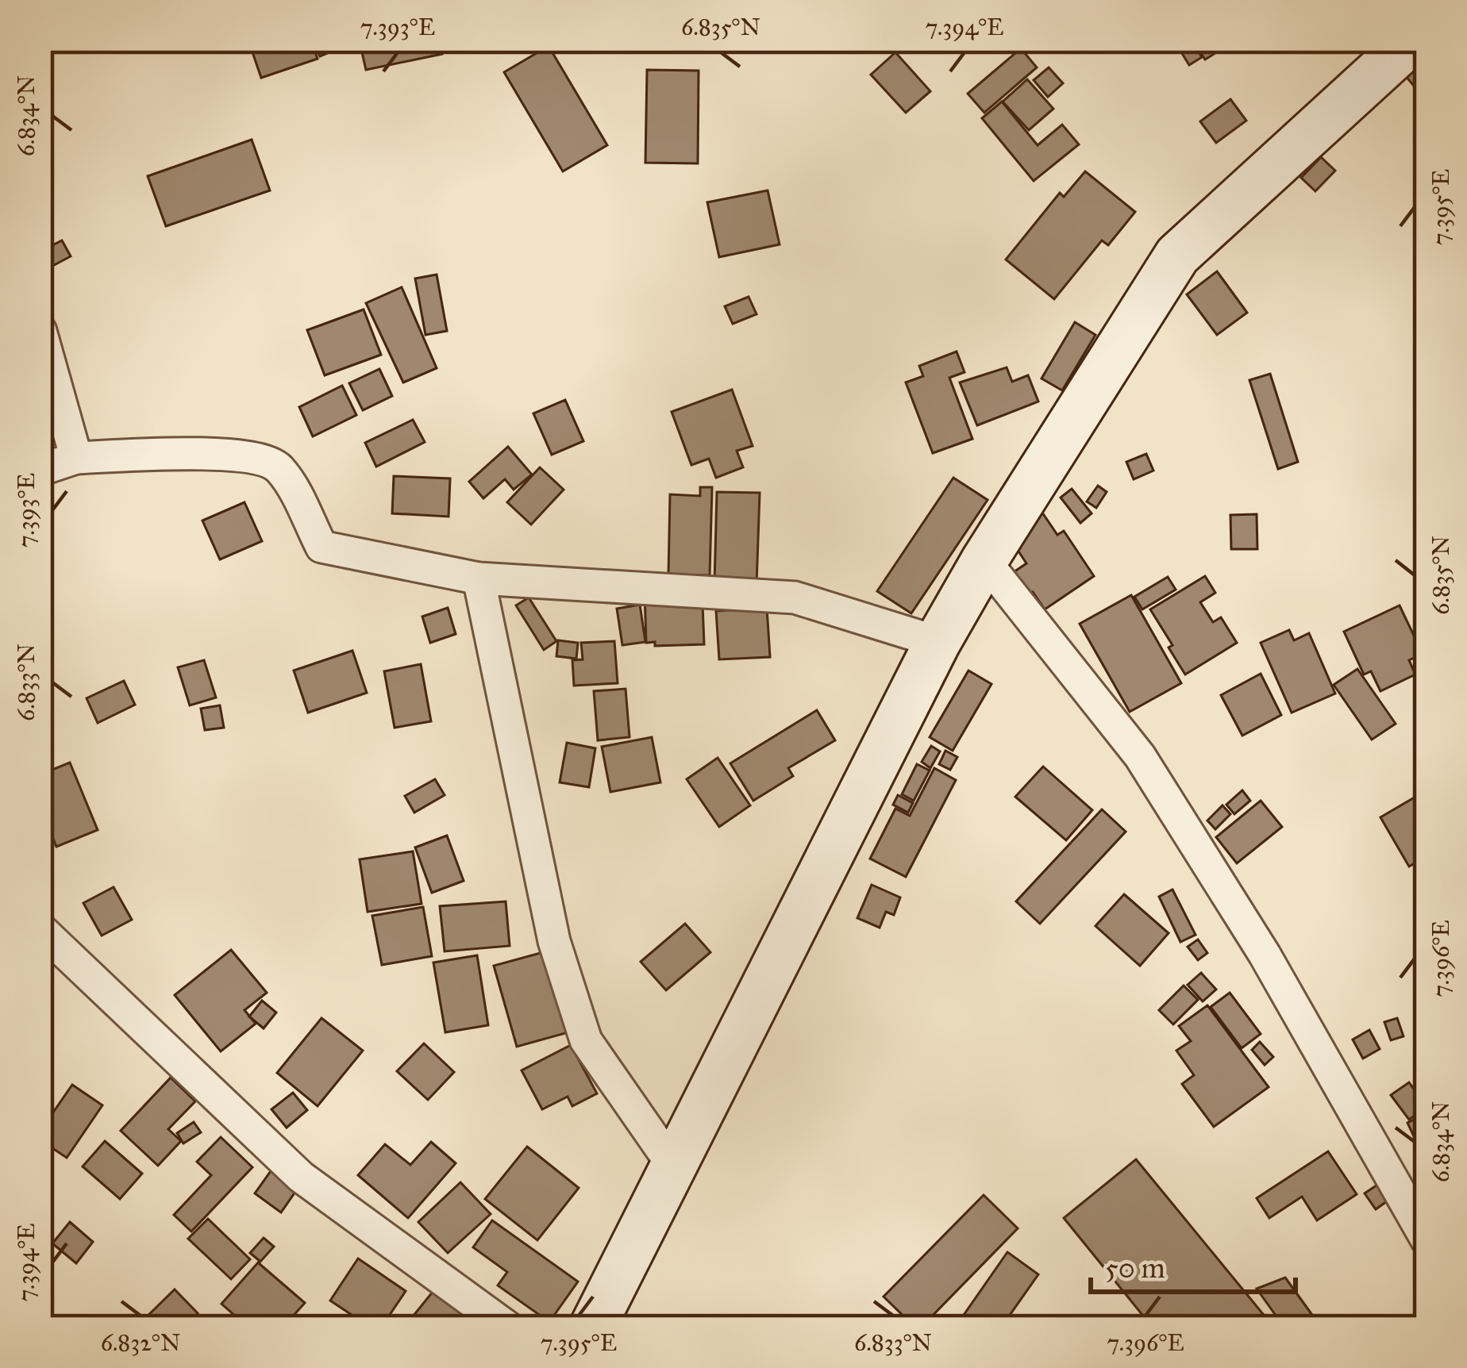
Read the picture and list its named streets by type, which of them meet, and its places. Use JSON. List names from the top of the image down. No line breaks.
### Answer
{"scale_bar":"50 m","coordinates":["7.393°E","6.835°N","7.394°E","6.834°N","7.395°E","6.833°N","7.396°E","6.832°N"]}
